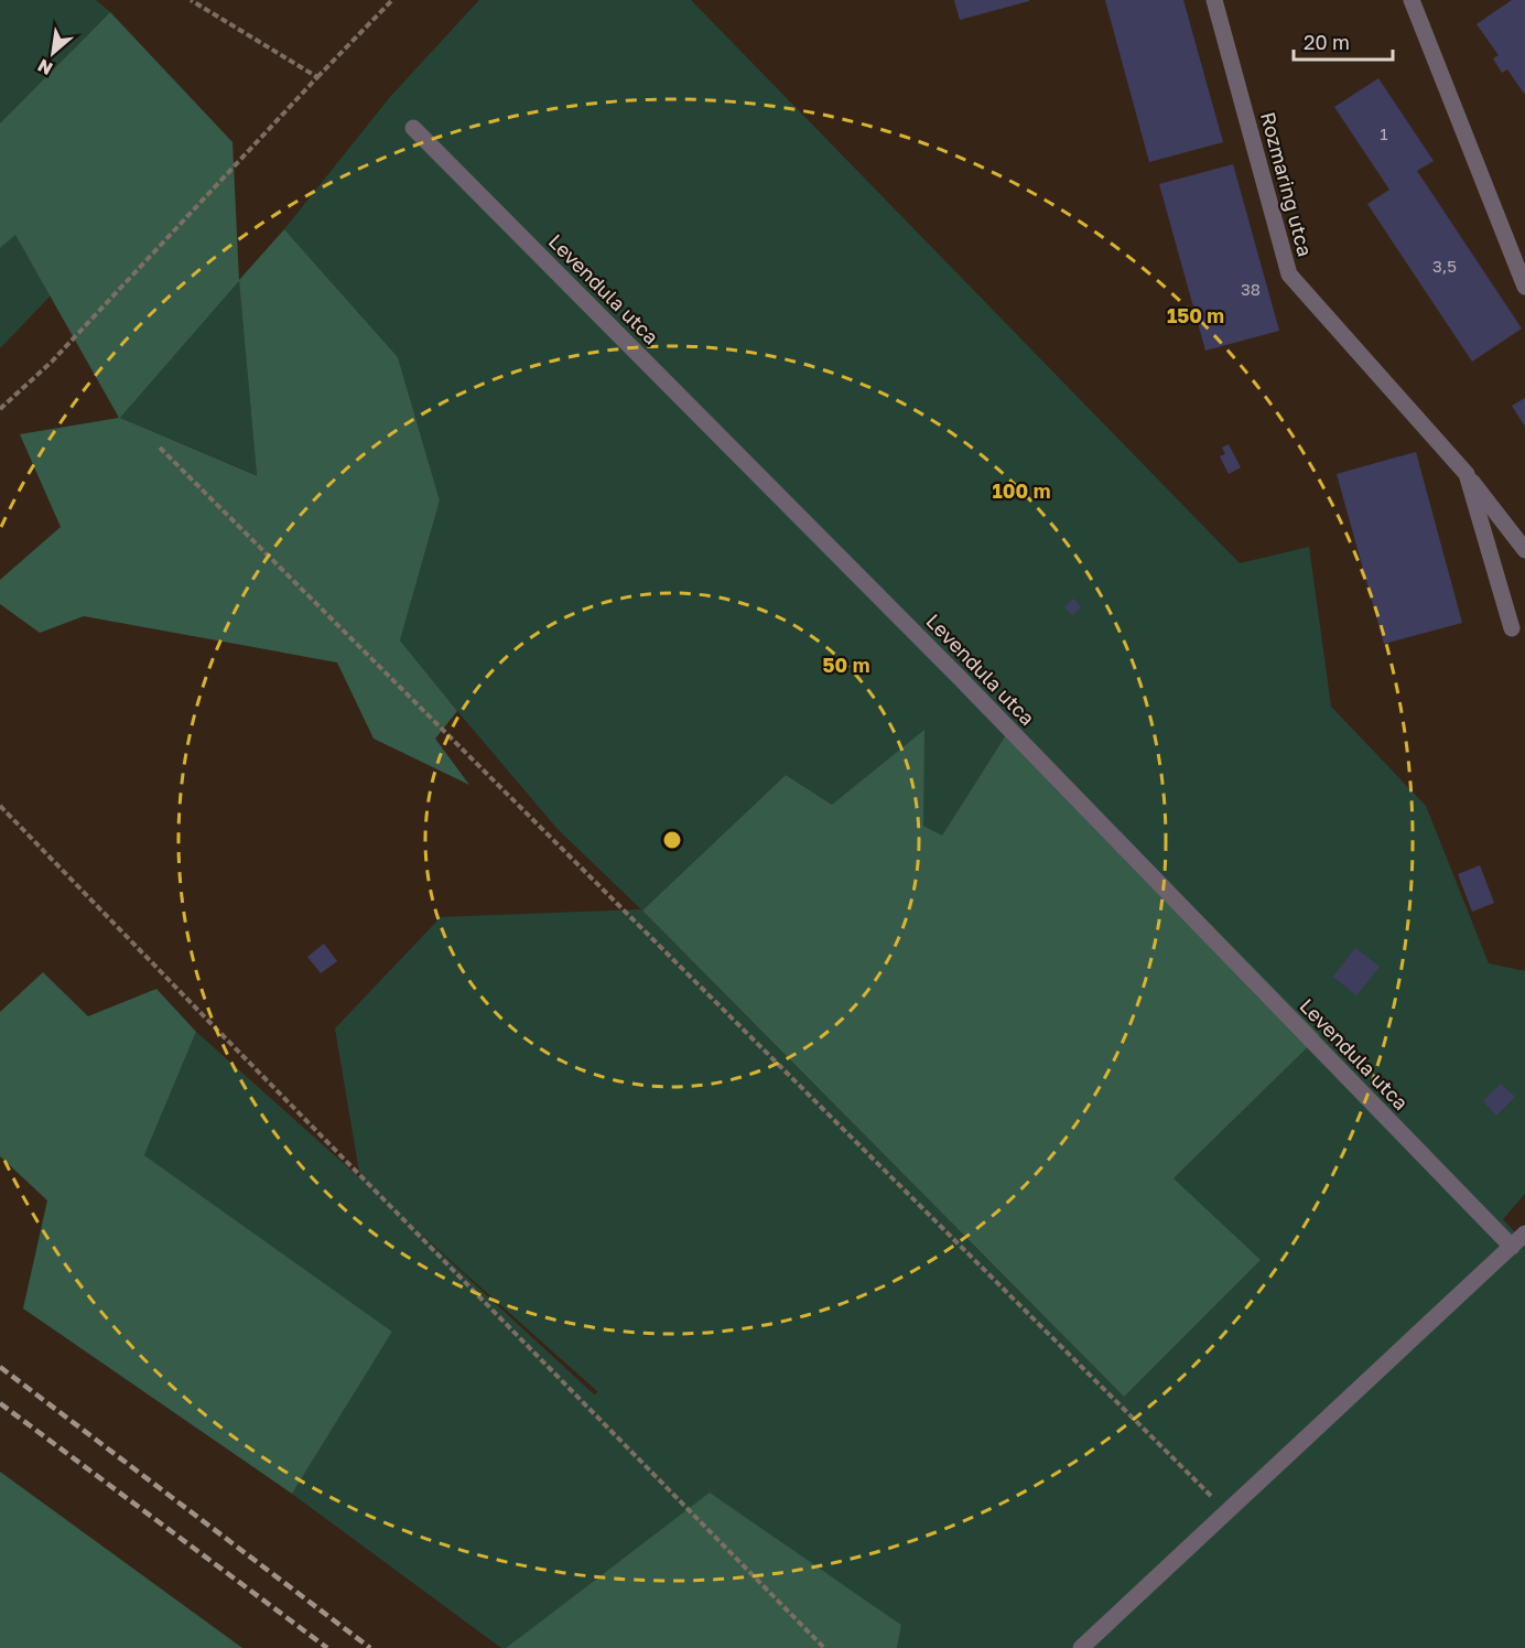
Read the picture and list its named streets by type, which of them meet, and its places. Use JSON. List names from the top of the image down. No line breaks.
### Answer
{"streets":{"street":["Rozmaring utca","Levendula utca"]},"house_numbers":["1","3,5","38"],"scale_bar":"20 m","north":"bottom left","rings":["150 m","100 m","50 m"]}
